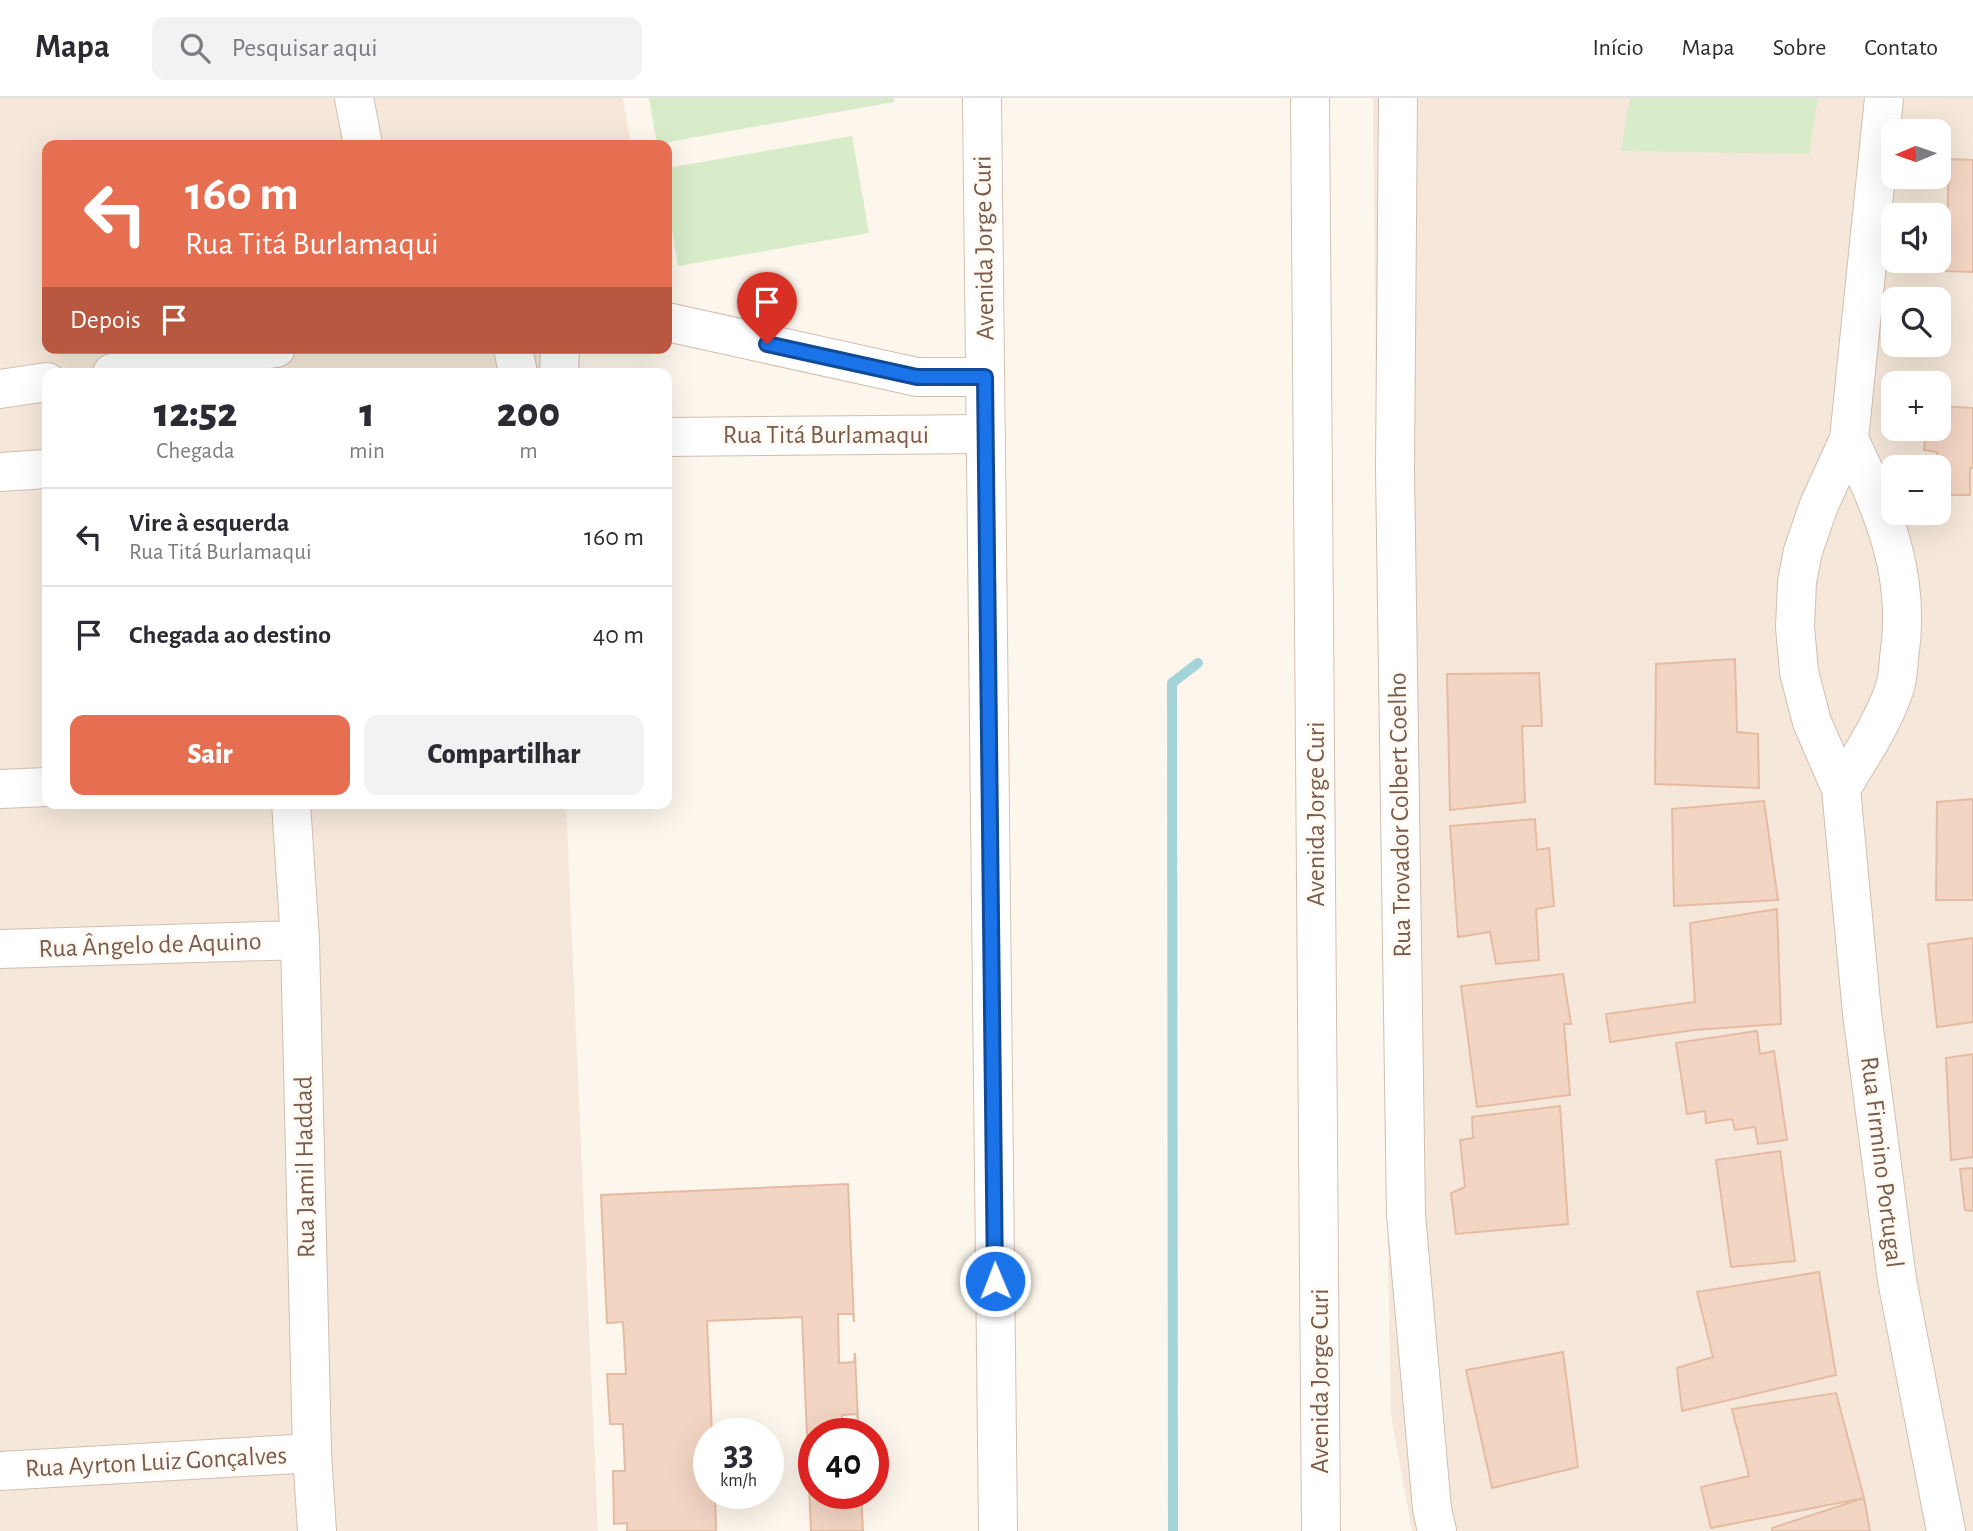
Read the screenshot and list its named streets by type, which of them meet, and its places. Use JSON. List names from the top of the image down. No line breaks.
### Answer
{"streets":{"street":["Avenida Jorge Curi","Rua Titá Burlamaqui","Rua Trovador Colbert Coelho","Rua Ângelo de Aquino","Rua Firmino Portugal","Rua Jamil Haddad","Rua Ayrton Luiz Gonçalves"]},"crossings":[["Avenida Jorge Curi","Rua Titá Burlamaqui"],["Rua Ângelo de Aquino","Rua Jamil Haddad"],["Rua Jamil Haddad","Rua Ayrton Luiz Gonçalves"]],"north":"left","page":{"header":"Mapa","search":"Pesquisar aqui","nav":["Início","Mapa","Sobre","Contato"],"map_buttons":["+","−"],"turn":["160 m","Rua Titá Burlamaqui"],"then":"Depois","eta":["12:52","Chegada","1","min","200","m"],"list":[{"name":"Vire à esquerda","note":"Rua Titá Burlamaqui","value":"160 m"},{"name":"Chegada ao destino","value":"40 m"}],"buttons":["Sair","Compartilhar"],"speed":"33 km/h","limit":"40"}}
